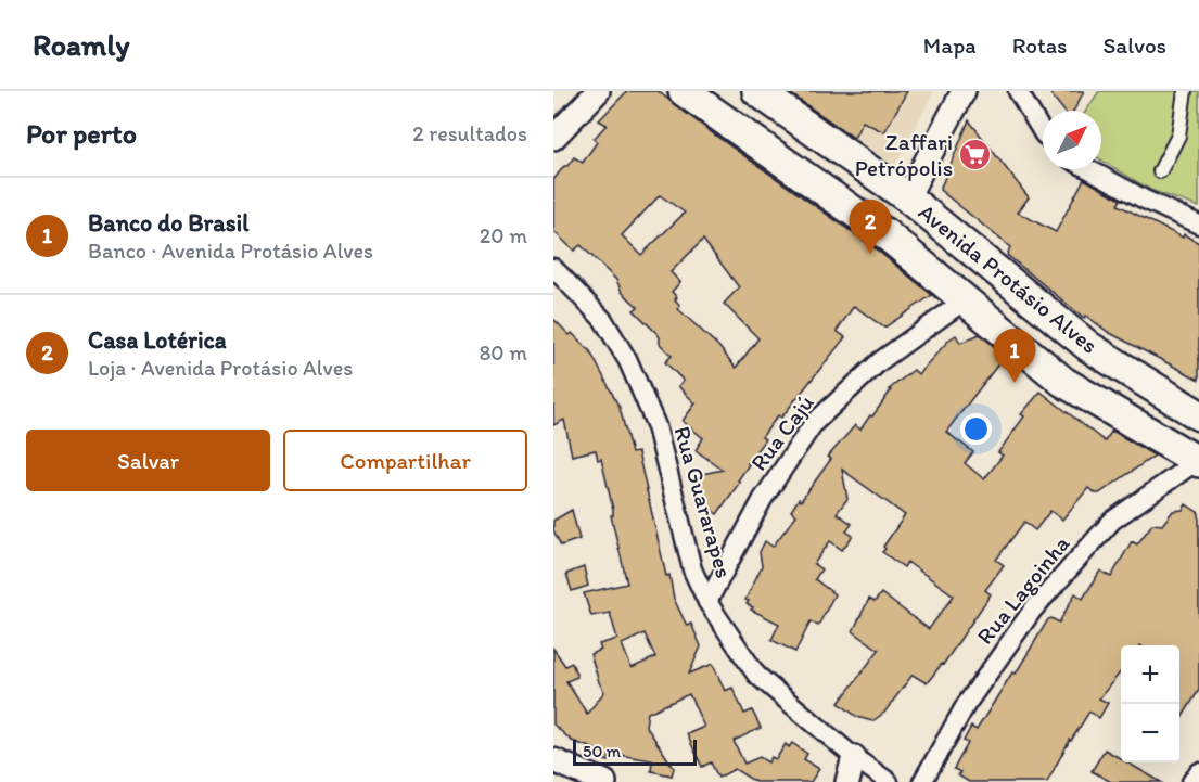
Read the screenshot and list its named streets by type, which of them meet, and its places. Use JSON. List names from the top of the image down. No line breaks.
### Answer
{"streets":{"main road":["Avenida Protásio Alves"],"street":["Rua Cajú","Rua Guararapes","Rua Lagoinha"]},"crossings":[["Avenida Protásio Alves","Rua Cajú"],["Avenida Protásio Alves","Rua Lagoinha"],["Rua Cajú","Rua Guararapes"]],"places":{"supermarket":["Zaffari Petrópolis"]},"scale_bar":"50 m","north":"top right","page":{"header":"Roamly","nav":["Mapa","Rotas","Salvos"],"heading":["Por perto","2 resultados"],"list":[{"mark":"1","name":"Banco do Brasil","note":"Banco · Avenida Protásio Alves","value":"20 m"},{"mark":"2","name":"Casa Lotérica","note":"Loja · Avenida Protásio Alves","value":"80 m"}],"pins":["2","1"],"buttons":["Salvar","Compartilhar"],"map_buttons":["+","−"],"scale":"50 m"}}
